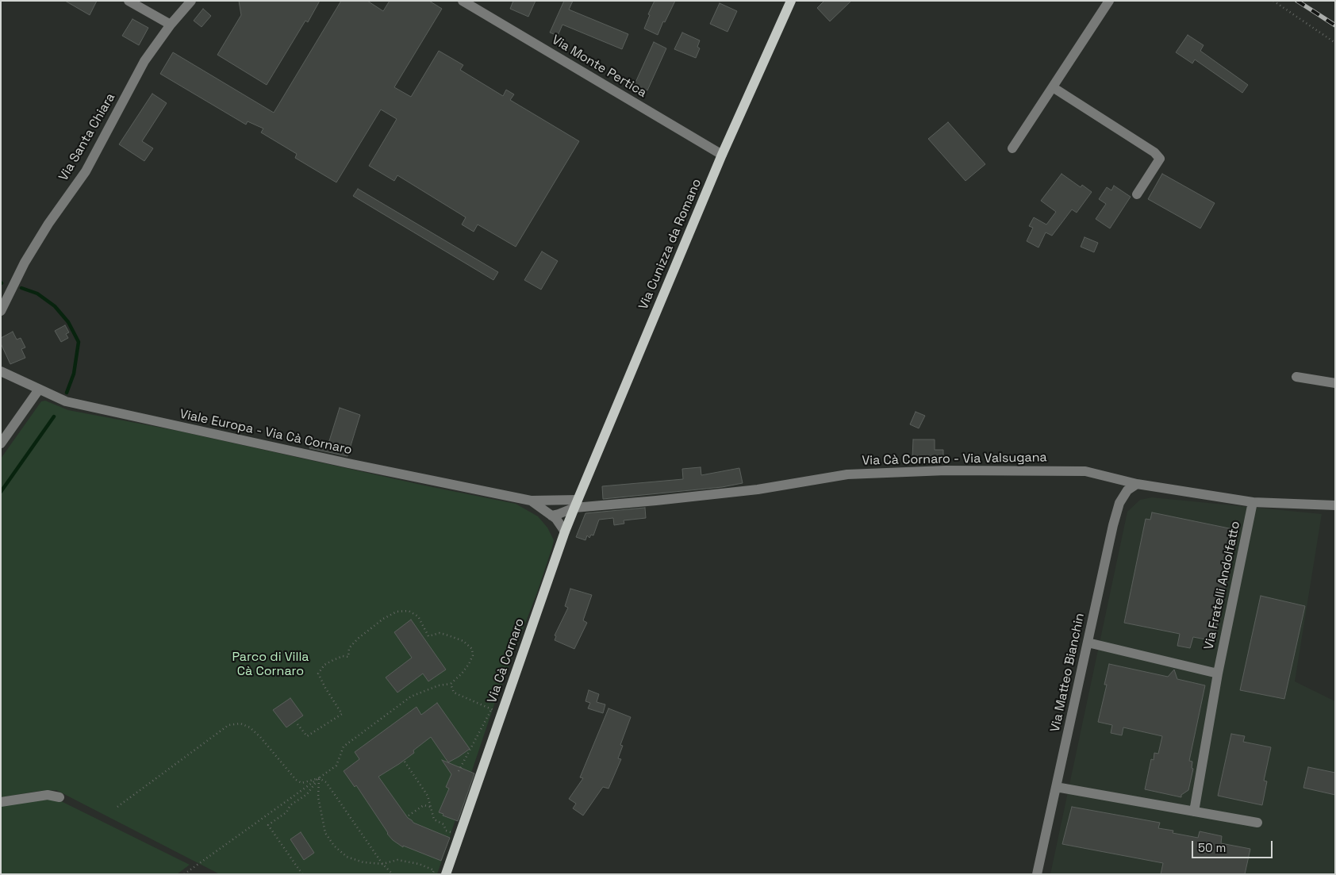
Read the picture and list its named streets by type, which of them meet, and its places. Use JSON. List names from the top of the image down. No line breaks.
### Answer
{"streets":{"main road":["Via Cunizza da Romano","Via Cà Cornaro"],"street":["Via Monte Pertica","Via Santa Chiara","Viale Europa - Via Cà Cornaro","Via Cà Cornaro - Via Valsugana","Via Fratelli Andolfatto","Via Matteo Bianchin"]},"crossings":[["Via Monte Pertica","Via Cunizza da Romano"],["Via Cunizza da Romano","Via Cà Cornaro - Via Valsugana"],["Via Cunizza da Romano","Via Cà Cornaro"],["Via Cà Cornaro - Via Valsugana","Via Fratelli Andolfatto"],["Via Cà Cornaro - Via Valsugana","Via Cà Cornaro"],["Via Cà Cornaro - Via Valsugana","Via Matteo Bianchin"]],"parks":["Parco di Villa Cà Cornaro"],"scale_bar":"50 m"}
